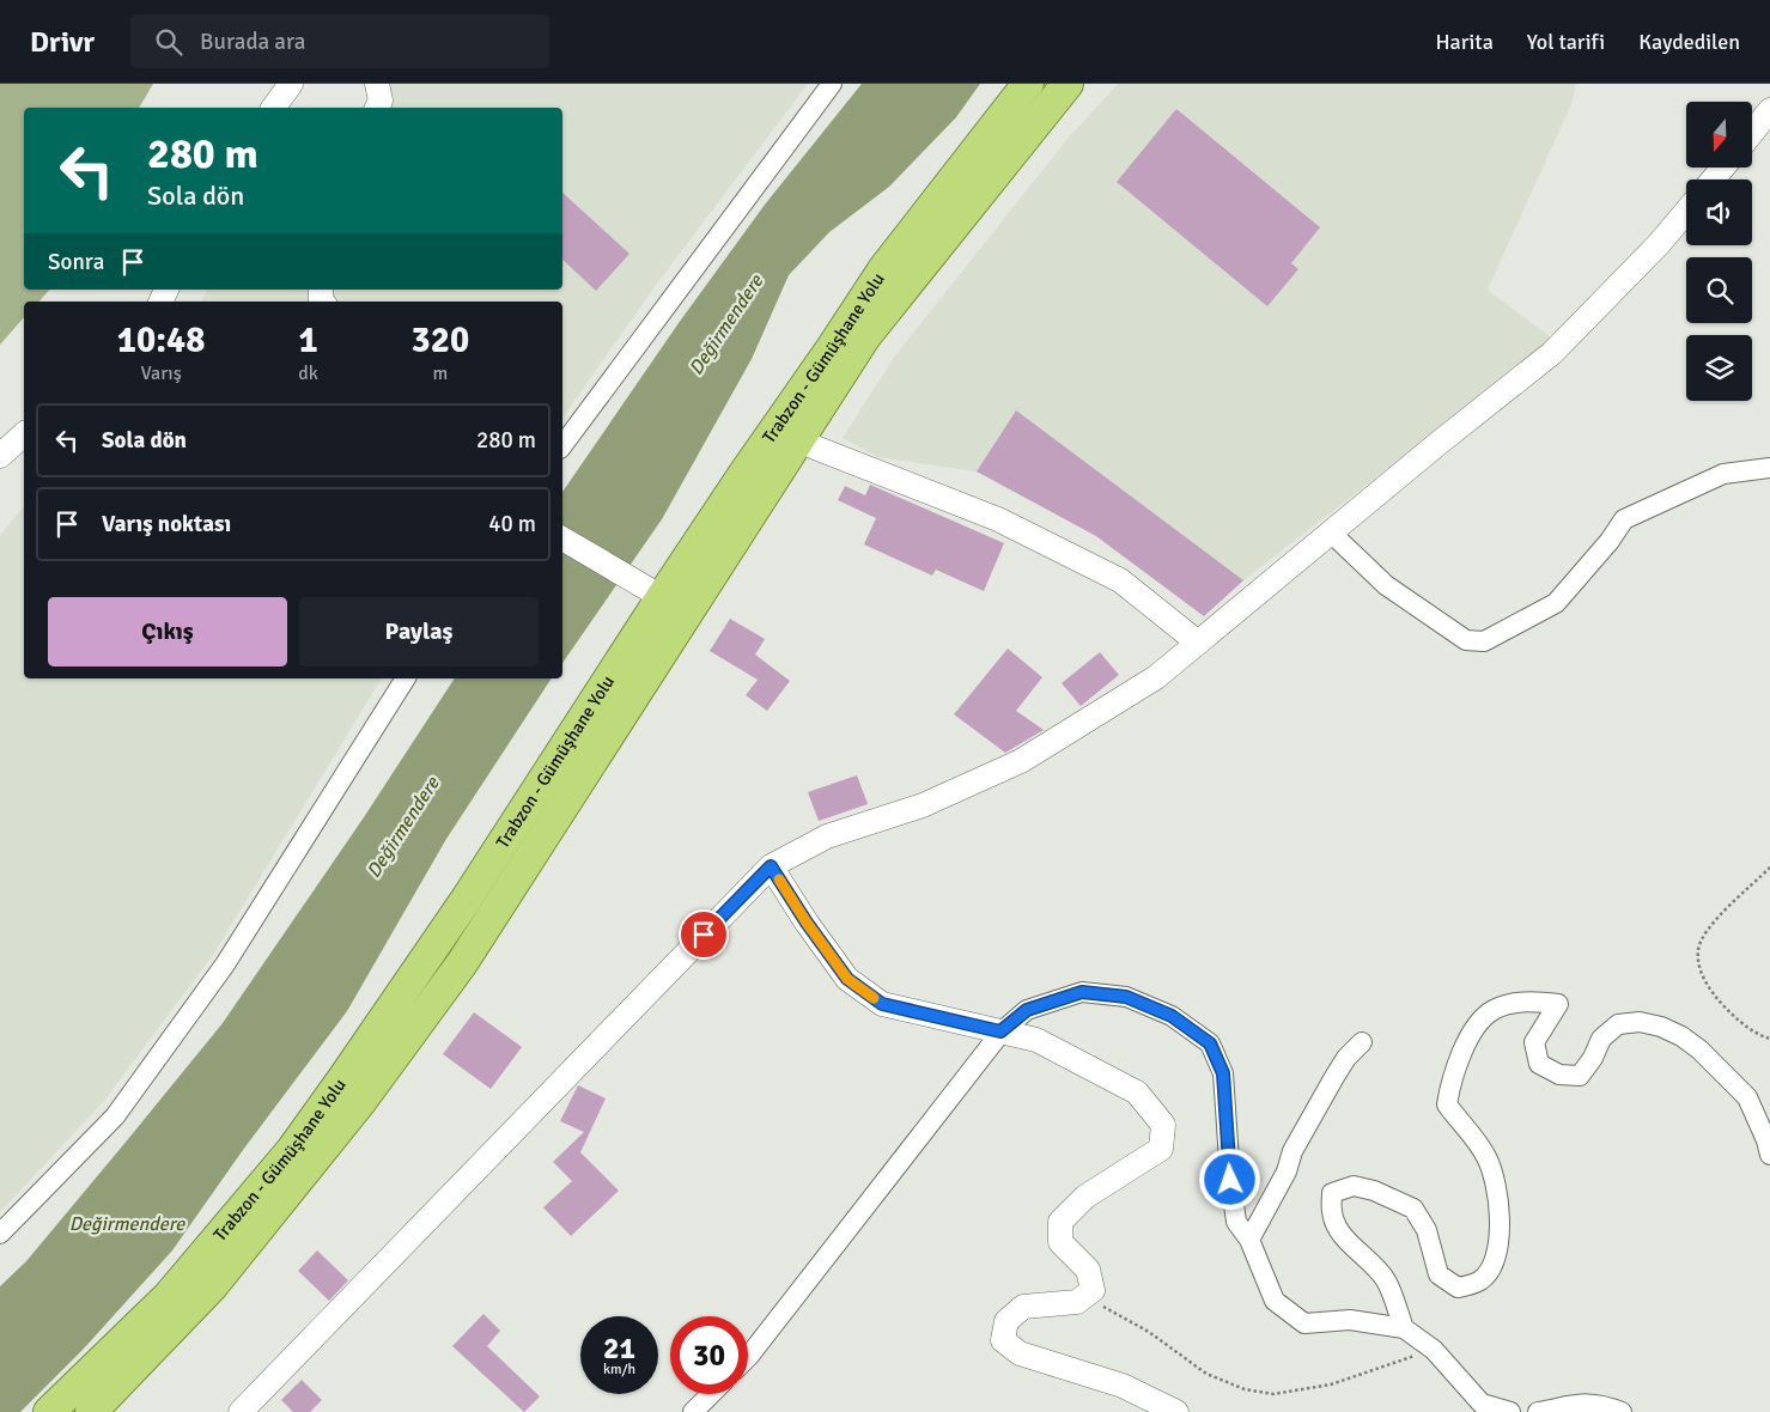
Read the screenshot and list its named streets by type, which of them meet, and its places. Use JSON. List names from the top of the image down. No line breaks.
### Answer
{"streets":{"highway":["Trabzon - Gümüşhane Yolu"]},"water":["Değirmendere"],"north":"bottom","page":{"header":"Drivr","search":"Burada ara","nav":["Harita","Yol tarifi","Kaydedilen"],"turn":["280 m","Sola dön"],"then":"Sonra","eta":["10:48","Varış","1","dk","320","m"],"list":[{"name":"Sola dön","value":"280 m"},{"name":"Varış noktası","value":"40 m"}],"buttons":["Çıkış","Paylaş"],"speed":"21 km/h","limit":"30"}}
